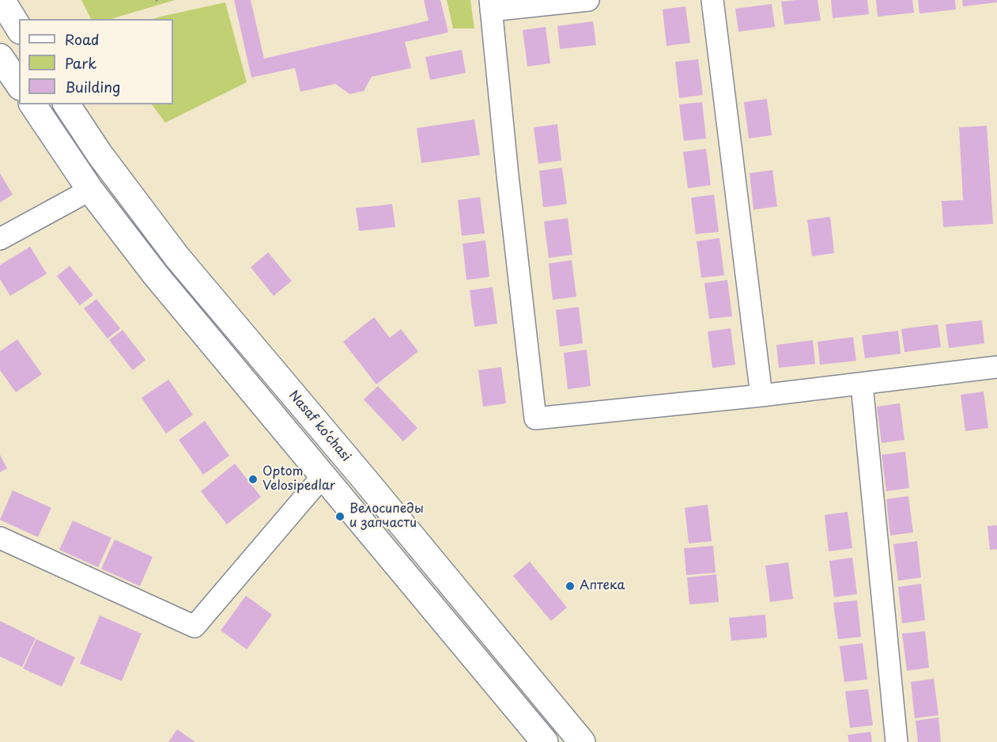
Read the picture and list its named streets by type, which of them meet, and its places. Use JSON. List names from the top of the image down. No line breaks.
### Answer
{"streets":{"main road":["Nasaf ko‘chasi"]},"places":["Optom Velosipedlar","Велосипеды и запчасти","Аптека"],"legend":["Road","Park","Building"]}
